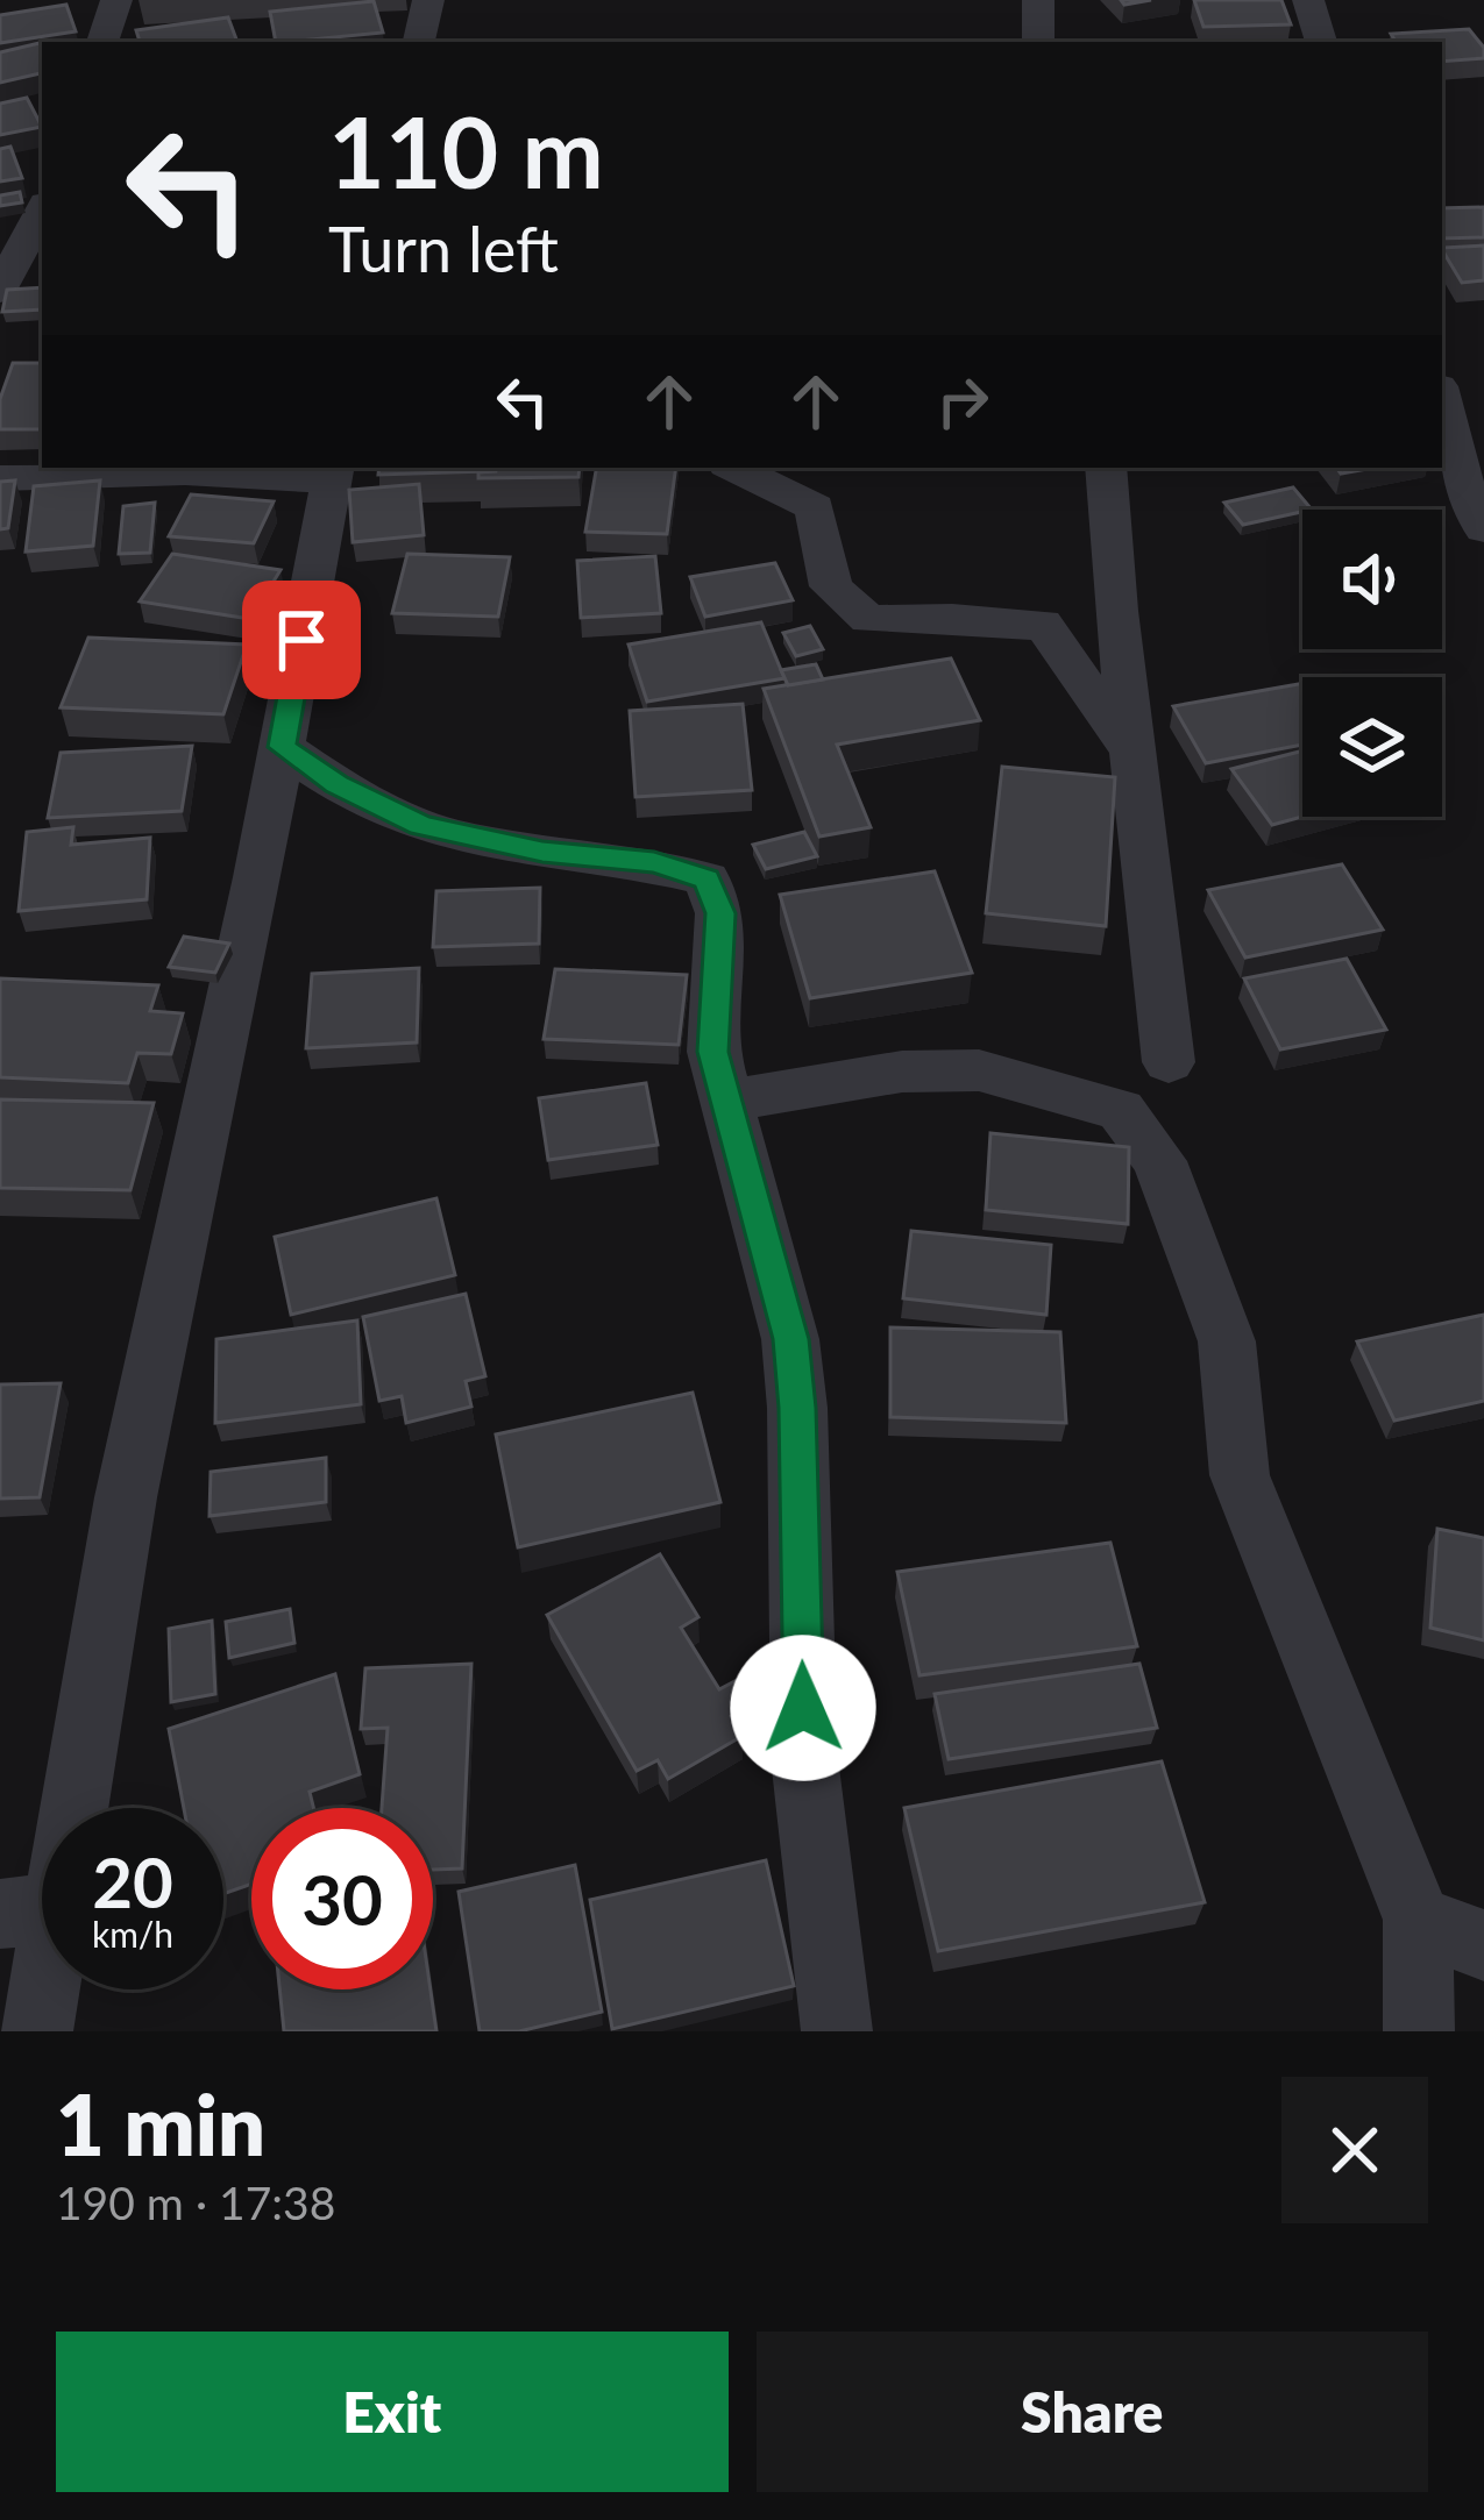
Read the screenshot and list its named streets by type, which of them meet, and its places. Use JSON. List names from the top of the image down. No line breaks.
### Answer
{"page":{"turn":["110 m","Turn left"],"speed":"20 km/h","limit":"30","heading":["1 min","190 m · 17:38"],"buttons":["Exit","Share"]}}
